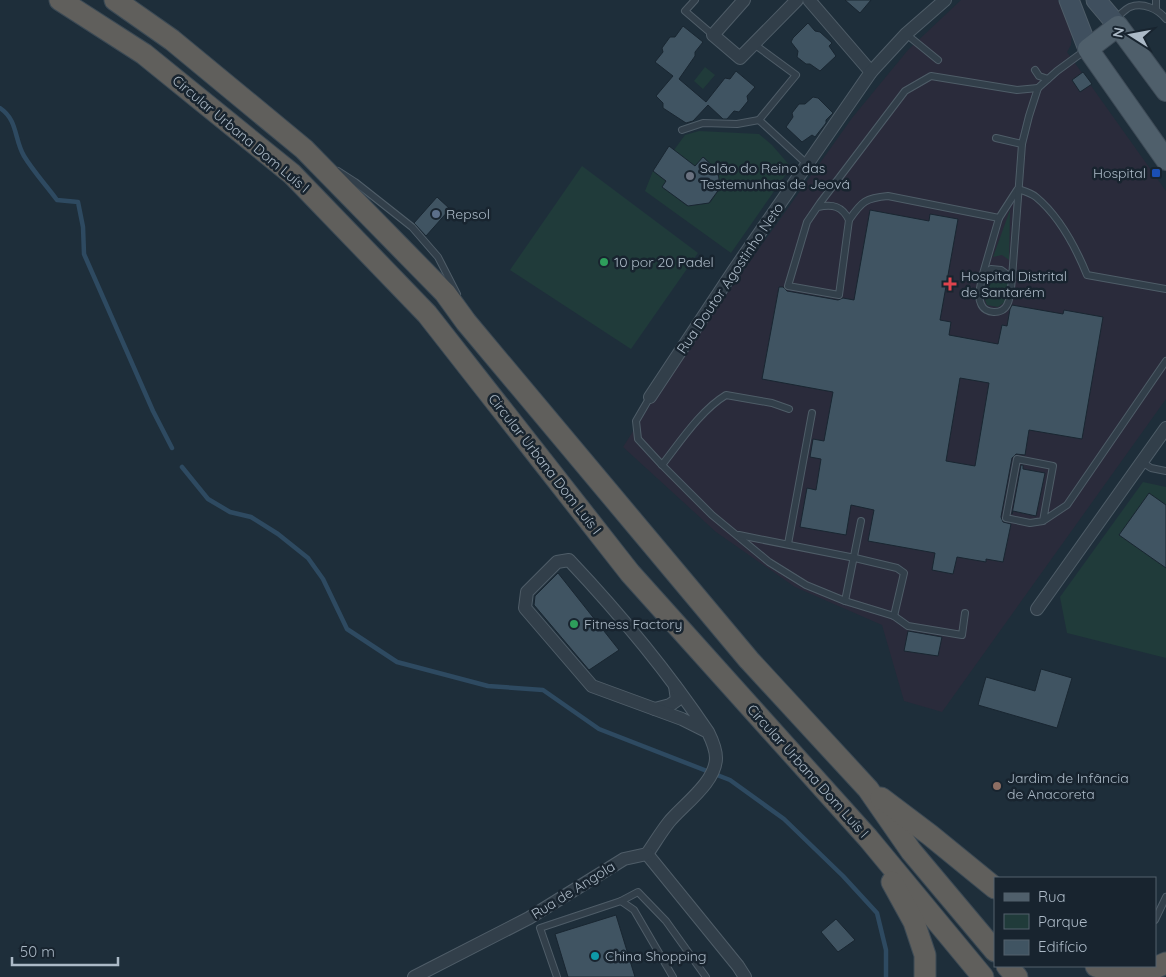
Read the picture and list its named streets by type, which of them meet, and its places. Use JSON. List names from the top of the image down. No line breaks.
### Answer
{"streets":{"highway":["Circular Urbana Dom Luís I"],"street":["Rua Doutor Agostinho Neto","Rua de Angola"]},"places":{"transit":["Hospital"],"other":["Salão do Reino das Testemunhas de Jeová","Repsol","10 por 20 Padel","Fitness Factory","Jardim de Infância de Anacoreta","China Shopping"],"health":["Hospital Distrital de Santarém"]},"legend":["Rua","Parque","Edifício"],"scale_bar":"50 m","north":"left"}
